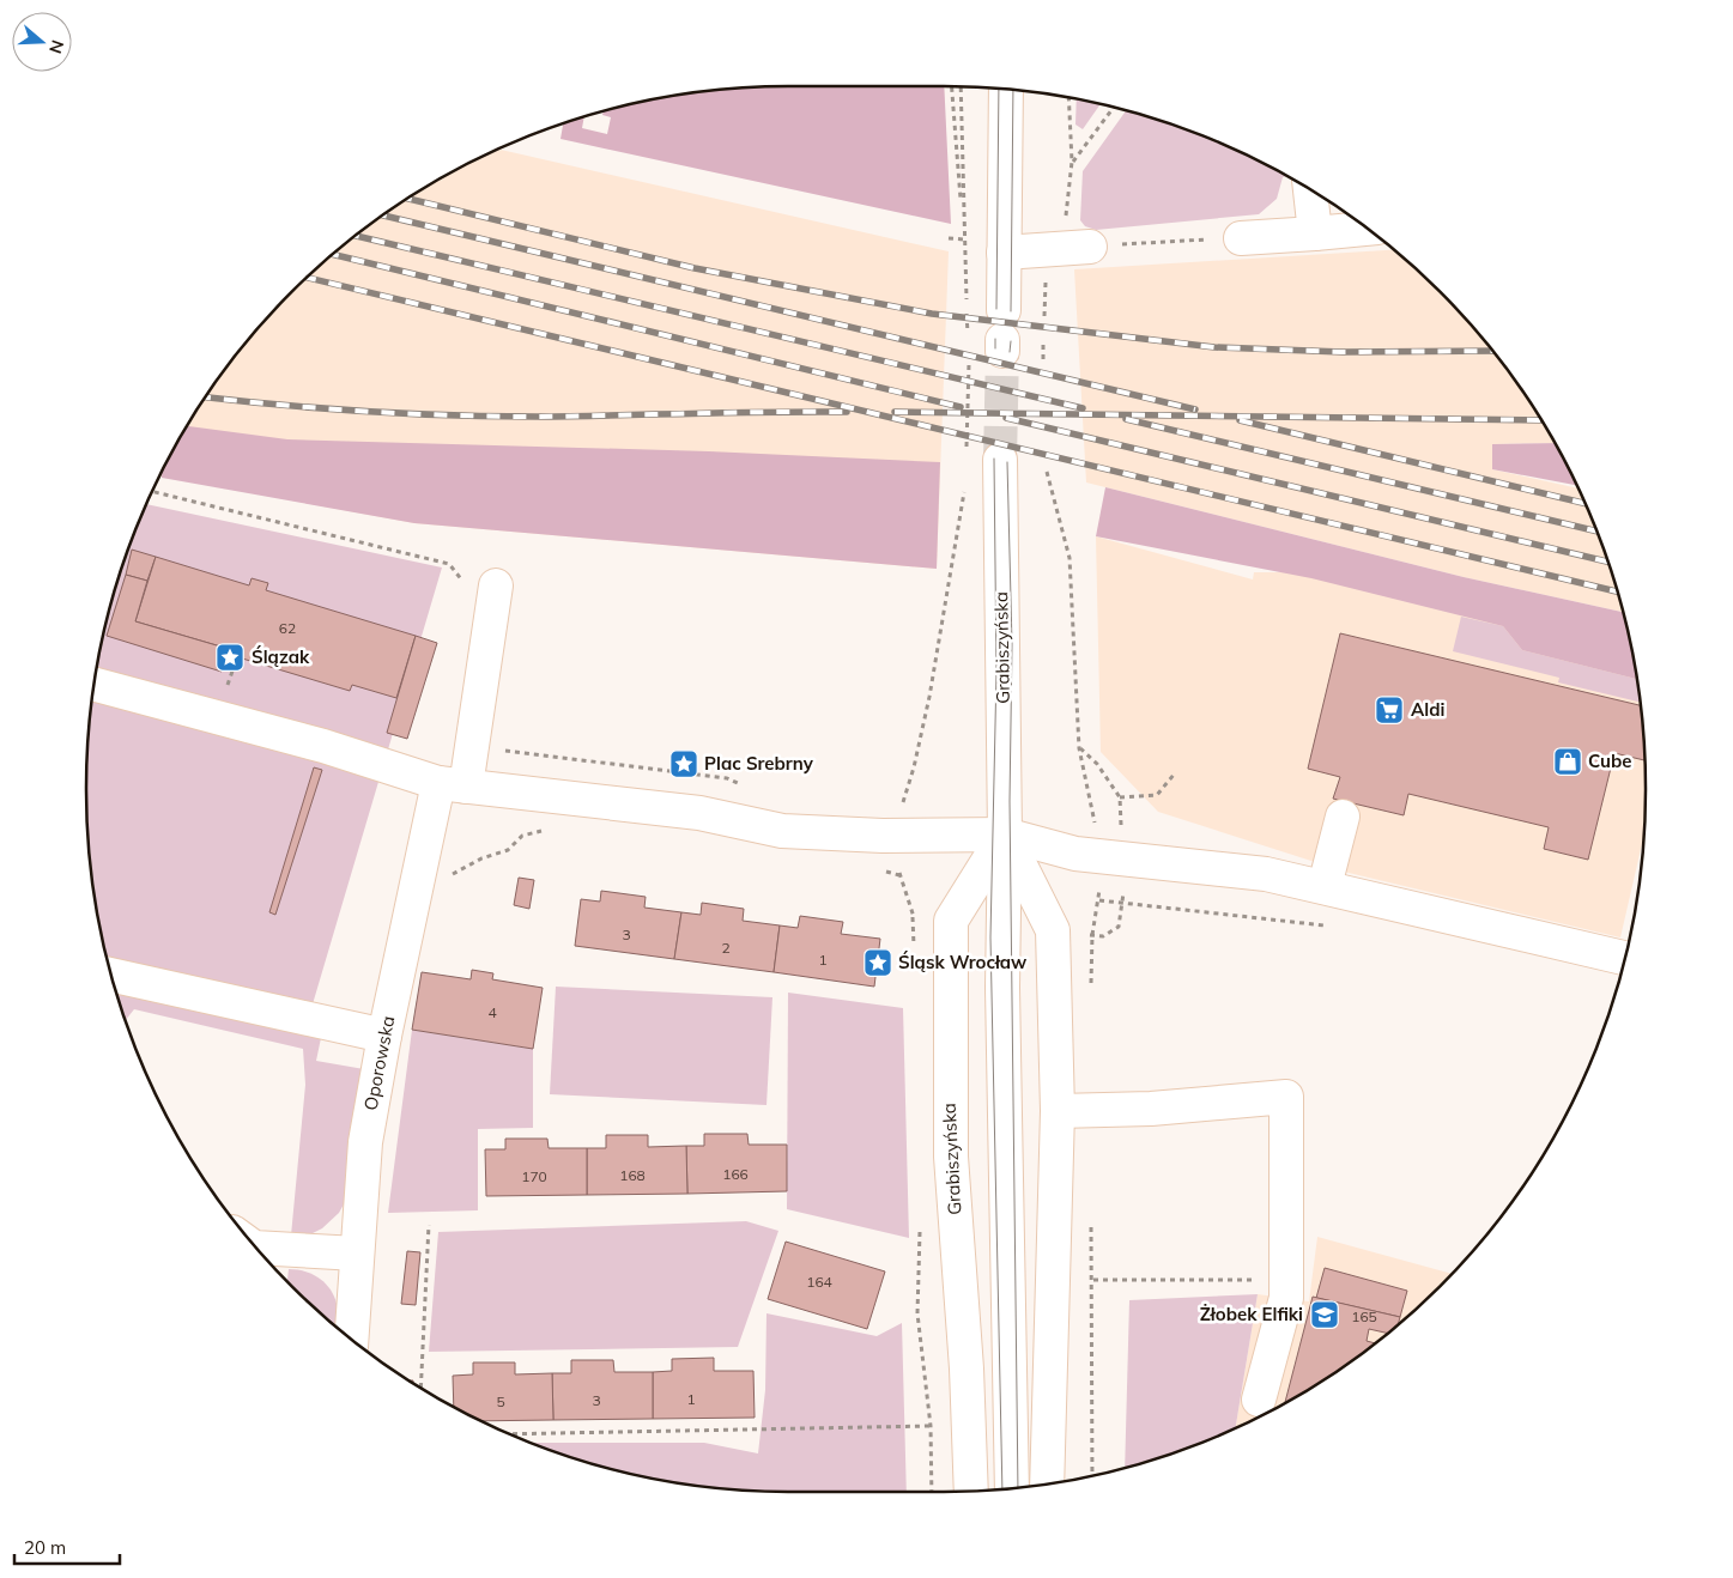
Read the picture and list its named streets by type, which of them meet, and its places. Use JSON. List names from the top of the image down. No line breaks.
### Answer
{"streets":{"main road":["Grabiszyńska","Oporowska"]},"places":{"place":["Ślązak","Plac Srebrny","Śląsk Wrocław"],"supermarket":["Aldi"],"shop":["Cube"],"school or university":["Żłobek Elfiki"]},"house_numbers":["62","3","2","1","4","166","168","170","164","165","1","3","5"],"scale_bar":"20 m","north":"right"}
